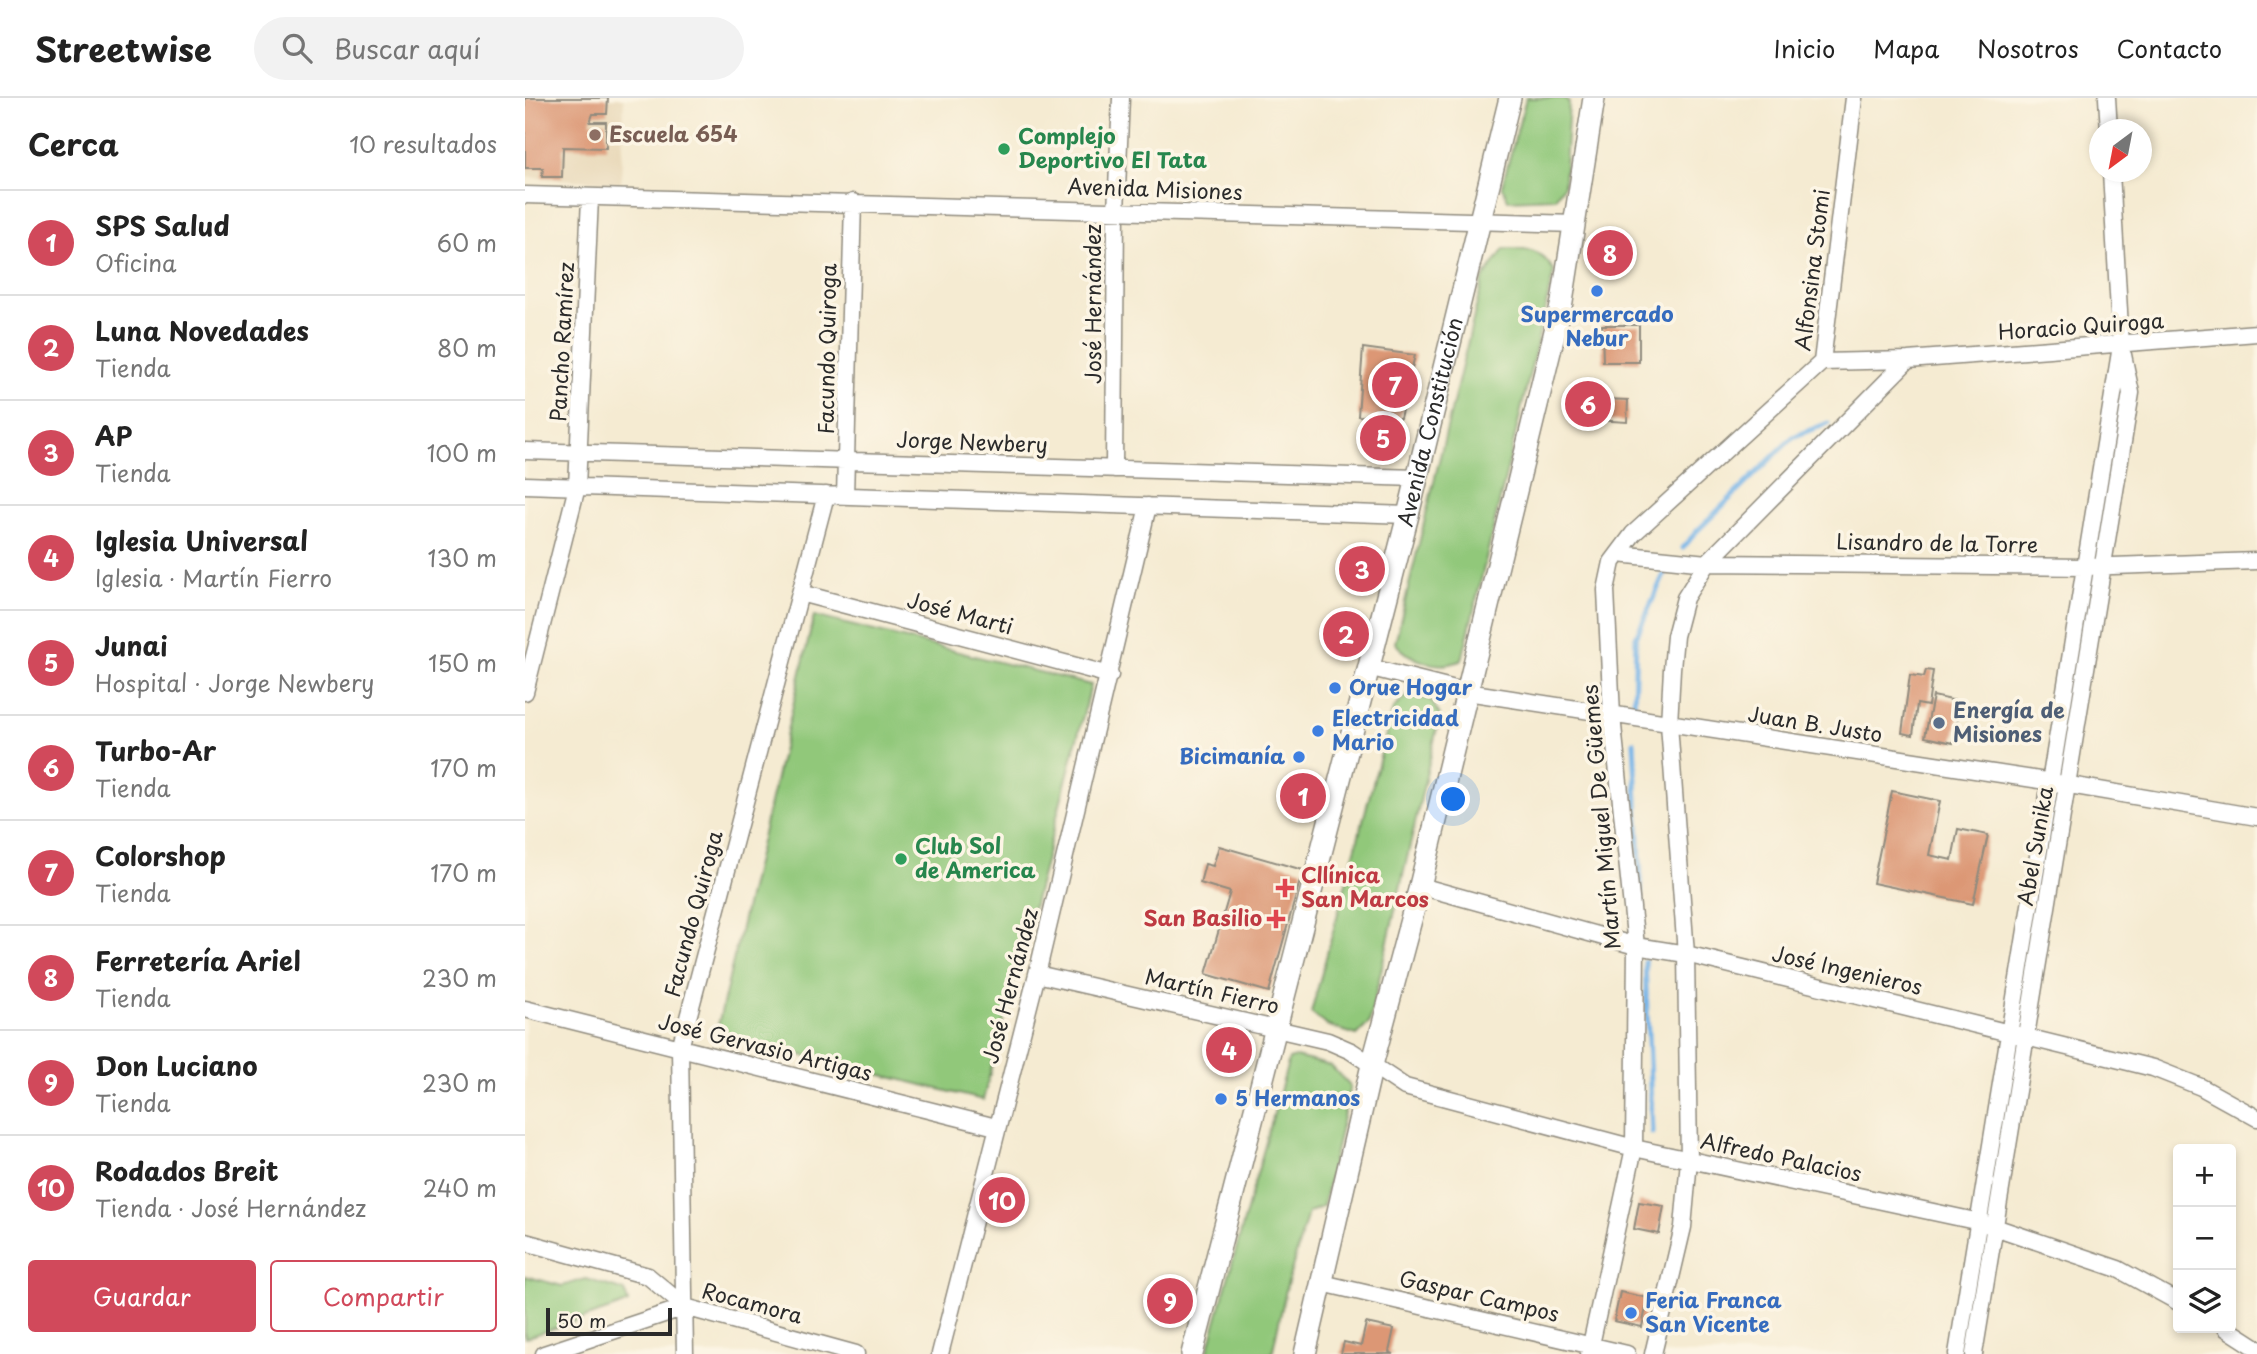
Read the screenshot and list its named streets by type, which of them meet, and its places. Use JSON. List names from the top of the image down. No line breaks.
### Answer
{"streets":{"main road":["Avenida Constitución"],"street":["Avenida Misiones","Alfonsina Stomi","José Hernández","Horacio Quiroga","Pancho Ramírez","Facundo Quiroga","Jorge Newbery","Lisandro de la Torre","José Marti","Juan B. Justo","Martín Miguel De Güemes","Abel Sunika","José Ingenieros","Martín Fierro","José Gervasio Artigas","Alfredo Palacios","Gaspar Campos","Rocamora"]},"crossings":[["Avenida Misiones","José Hernández"],["Avenida Misiones","Pancho Ramírez"],["Avenida Misiones","Facundo Quiroga"],["Avenida Misiones","Avenida Constitución"],["Alfonsina Stomi","Horacio Quiroga"],["Alfonsina Stomi","Martín Miguel De Güemes"],["José Hernández","Jorge Newbery"],["José Hernández","José Marti"],["José Hernández","Martín Fierro"],["José Hernández","José Gervasio Artigas"],["Horacio Quiroga","Abel Sunika"],["Pancho Ramírez","Jorge Newbery"],["Facundo Quiroga","Jorge Newbery"],["Facundo Quiroga","José Marti"],["Facundo Quiroga","José Gervasio Artigas"],["Facundo Quiroga","Rocamora"],["Avenida Constitución","Jorge Newbery"],["Avenida Constitución","Juan B. Justo"],["Avenida Constitución","Martín Fierro"],["Lisandro de la Torre","Martín Miguel De Güemes"],["Lisandro de la Torre","Abel Sunika"],["Juan B. Justo","Martín Miguel De Güemes"],["Juan B. Justo","Abel Sunika"],["Martín Miguel De Güemes","José Ingenieros"],["Martín Miguel De Güemes","Alfredo Palacios"],["Martín Miguel De Güemes","Gaspar Campos"],["Abel Sunika","José Ingenieros"],["Abel Sunika","Alfredo Palacios"],["Martín Fierro","Alfredo Palacios"]],"places":{"other":["Escuela 654","Complejo Deportivo El Tata","Supermercado Nebur","Orue Hogar","Energía de Misiones","Electricidad Mario","Bicimanía","Club Sol de America","5 Hermanos","Feria Franca San Vicente"],"health":["Cllínica San Marcos","San Basilio"]},"scale_bar":"50 m","north":"bottom left","page":{"header":"Streetwise","search":"Buscar aquí","nav":["Inicio","Mapa","Nosotros","Contacto"],"heading":["Cerca","10 resultados"],"list":[{"mark":"1","name":"SPS Salud","note":"Oficina","value":"60 m"},{"mark":"2","name":"Luna Novedades","note":"Tienda","value":"80 m"},{"mark":"3","name":"AP","note":"Tienda","value":"100 m"},{"mark":"4","name":"Iglesia Universal","note":"Iglesia · Martín Fierro","value":"130 m"},{"mark":"5","name":"Junai","note":"Hospital · Jorge Newbery","value":"150 m"},{"mark":"6","name":"Turbo-Ar","note":"Tienda","value":"170 m"},{"mark":"7","name":"Colorshop","note":"Tienda","value":"170 m"},{"mark":"8","name":"Ferretería Ariel","note":"Tienda","value":"230 m"},{"mark":"9","name":"Don Luciano","note":"Tienda","value":"230 m"},{"mark":"10","name":"Rodados Breit","note":"Tienda · José Hernández","value":"240 m"}],"pins":["8","7","6","5","3","2","1","4","10","9"],"map_buttons":["+","−"],"buttons":["Guardar","Compartir"],"scale":"50 m"}}
